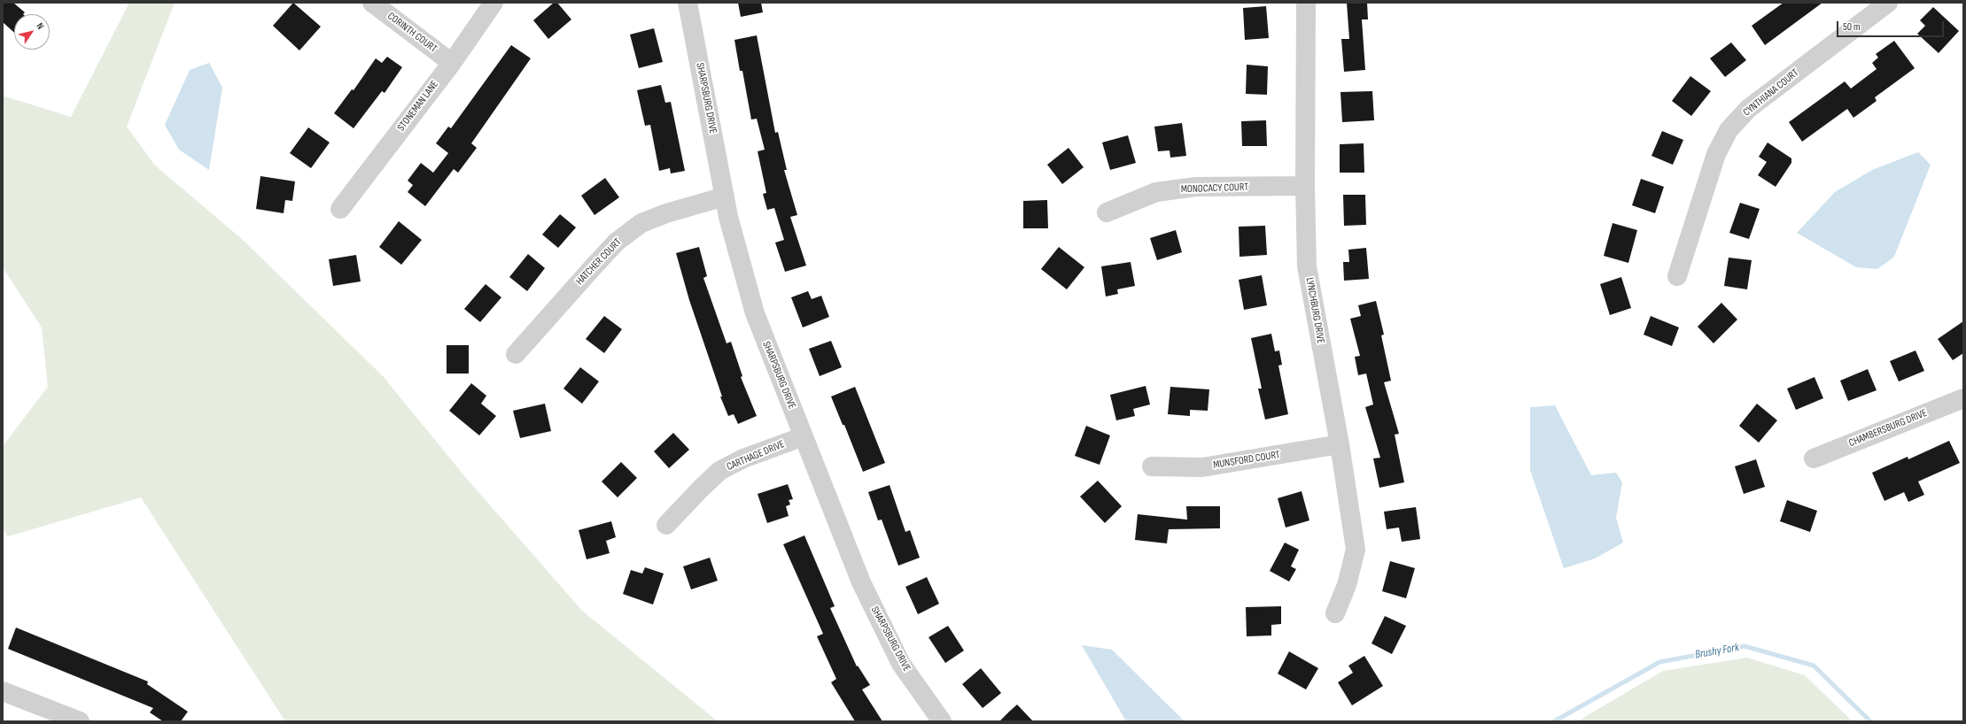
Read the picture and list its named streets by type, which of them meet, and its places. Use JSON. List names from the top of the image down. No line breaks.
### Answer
{"streets":{"street":["CORINTH COURT","CYNTHIANA COURT","SHARPSBURG DRIVE","STONEMAN LANE","MONOCACY COURT","HATCHER COURT","LYNCHBURG DRIVE","CHAMBERSBURG DRIVE","CARTHAGE DRIVE","MUNSFORD COURT"]},"crossings":[["CORINTH COURT","STONEMAN LANE"],["SHARPSBURG DRIVE","HATCHER COURT"],["SHARPSBURG DRIVE","CARTHAGE DRIVE"],["MONOCACY COURT","LYNCHBURG DRIVE"],["LYNCHBURG DRIVE","MUNSFORD COURT"]],"water":["Brushy Fork"],"scale_bar":"50 m","north":"top right"}
